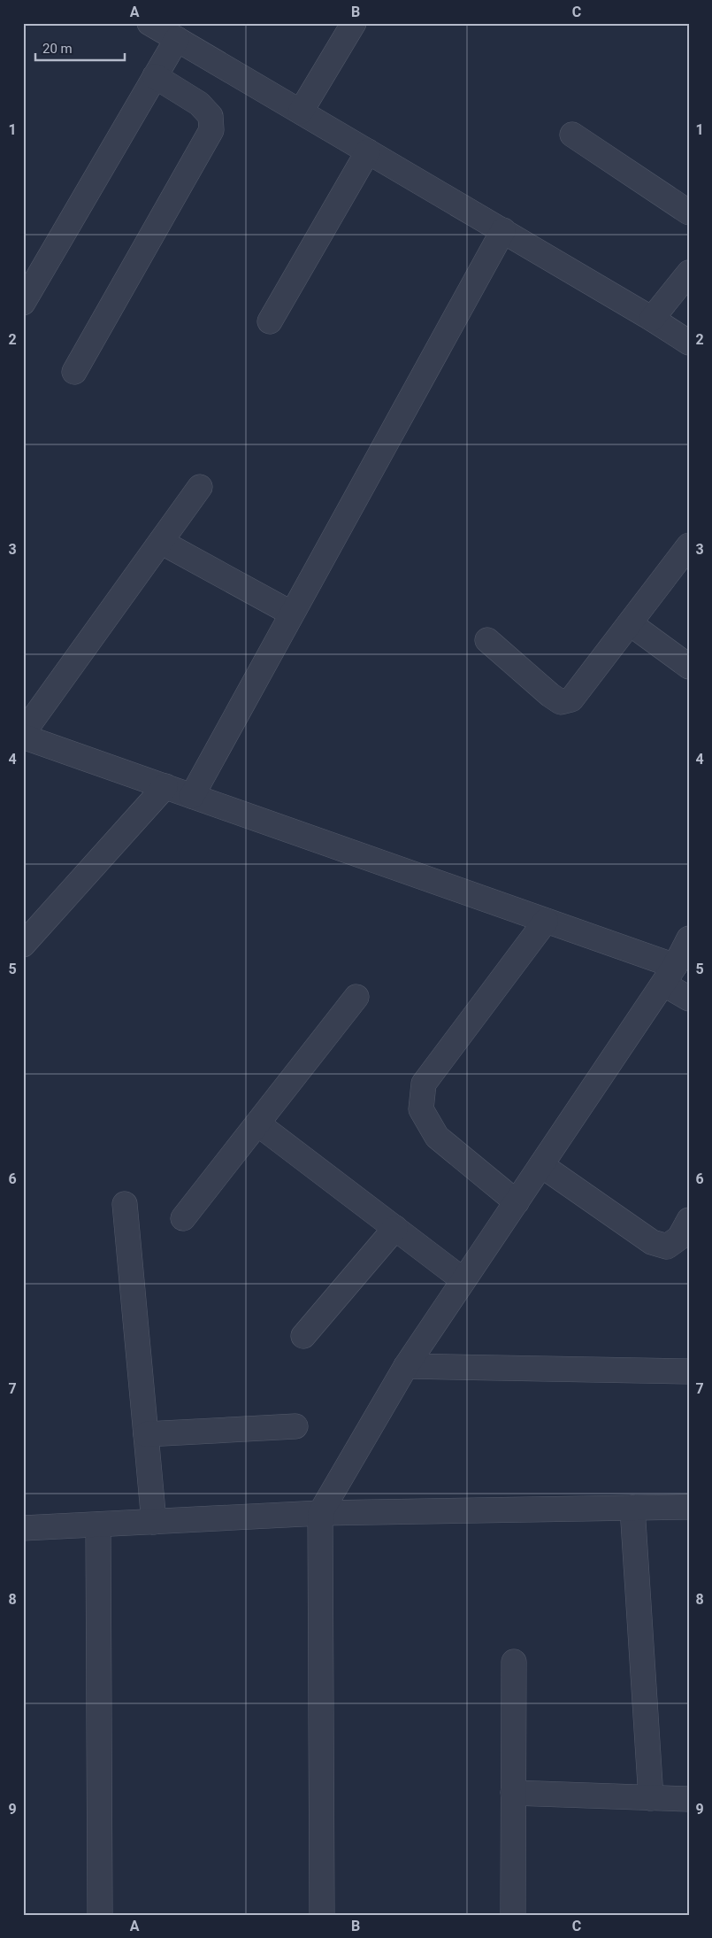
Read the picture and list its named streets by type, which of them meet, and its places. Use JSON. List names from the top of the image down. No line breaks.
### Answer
{"scale_bar":"20 m","grid":{"columns":["A","B","C"],"rows":["1","2","3","4","5","6","7","8","9"]}}
